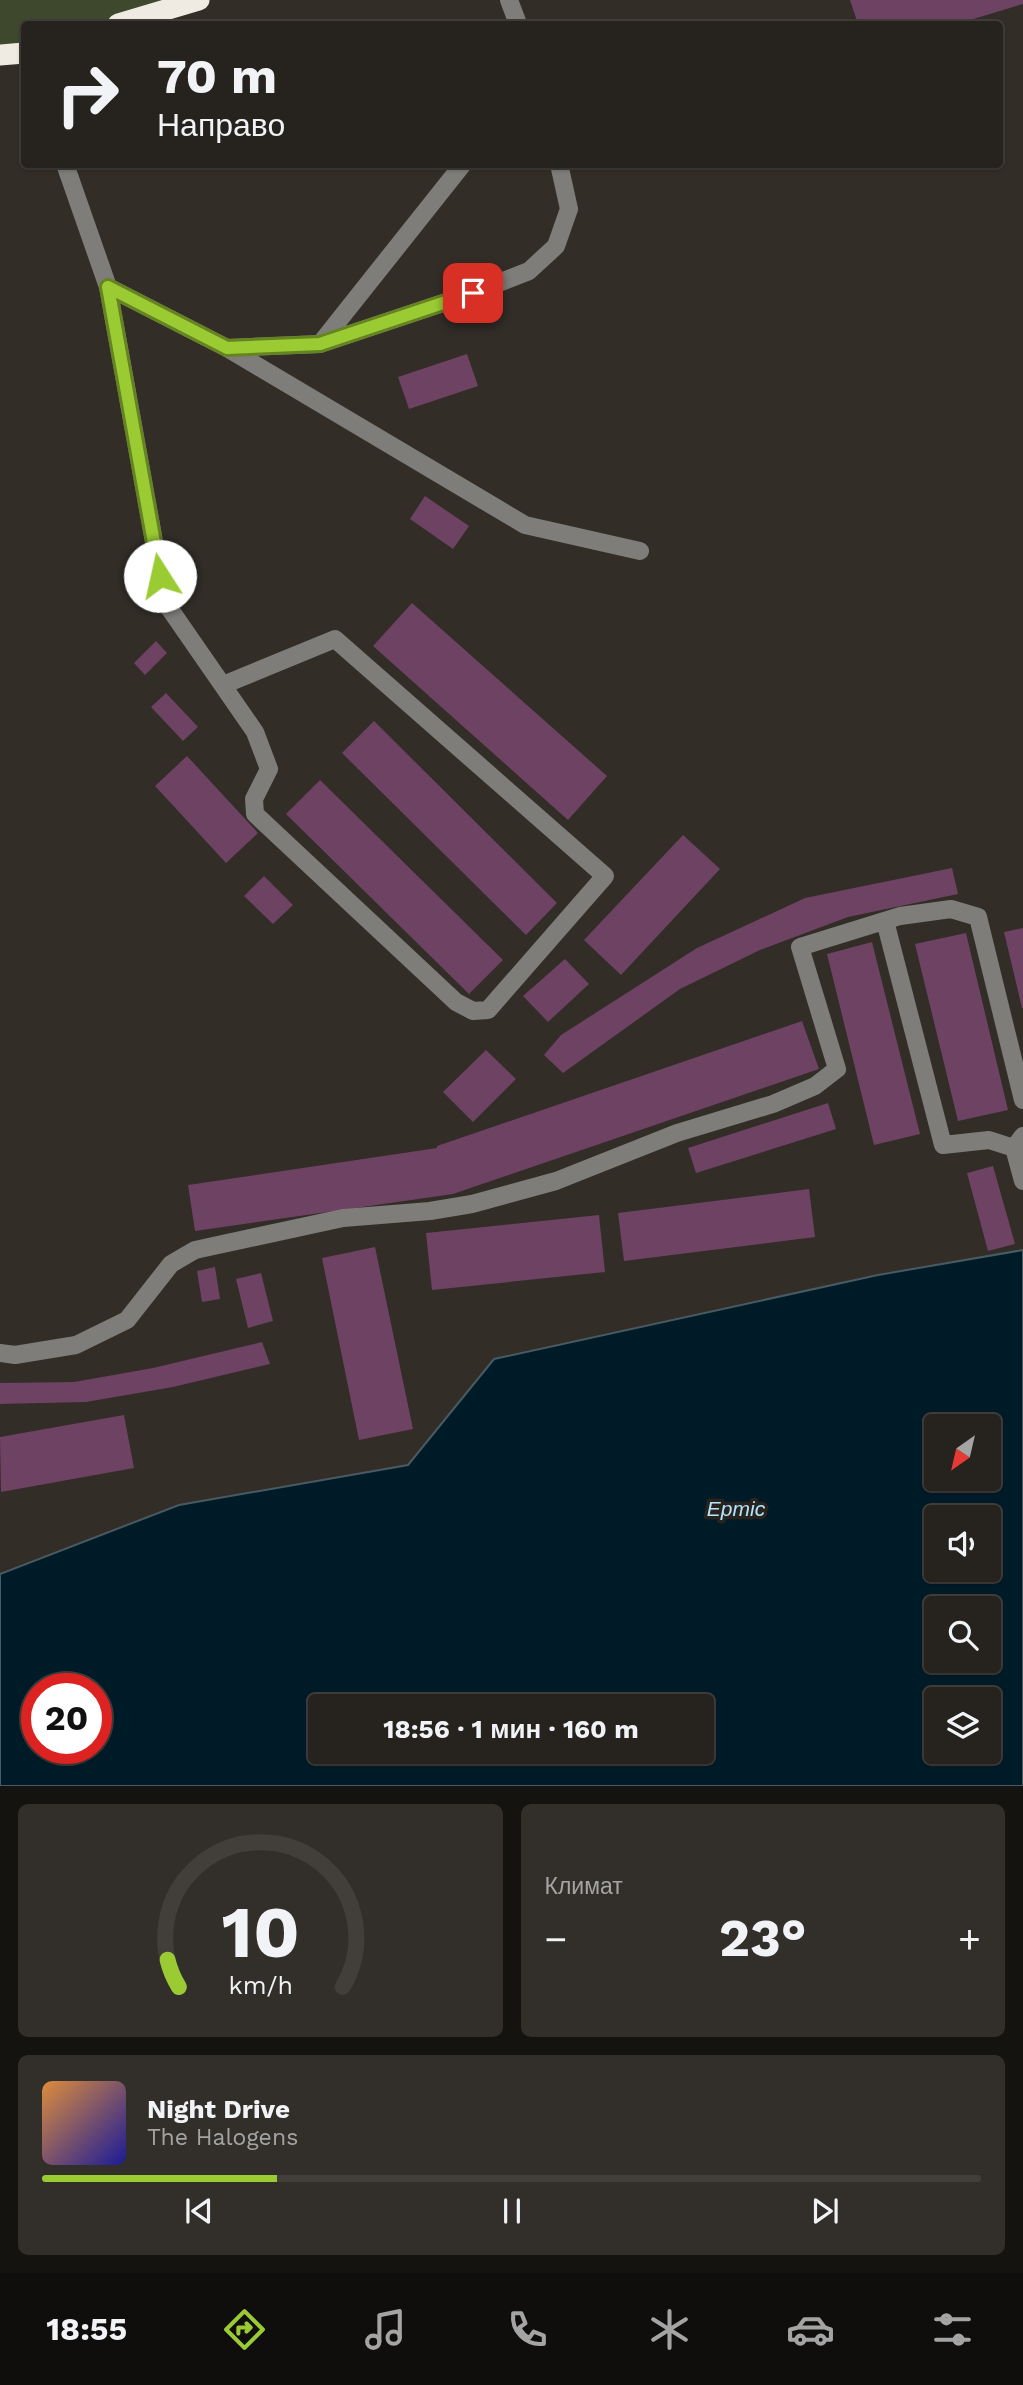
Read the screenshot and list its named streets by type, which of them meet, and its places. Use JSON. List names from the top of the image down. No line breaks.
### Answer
{"water":["Ертіс"],"north":"bottom left","page":{"turn":["70 m","Направо"],"limit":"20","trip":"18:56 · 1 мин · 160 m","tile":"Климат","heat":["−","23°","+"],"song":["Night Drive","The Halogens"],"tabs":"18:55","gauge":["10","km/h"]}}
